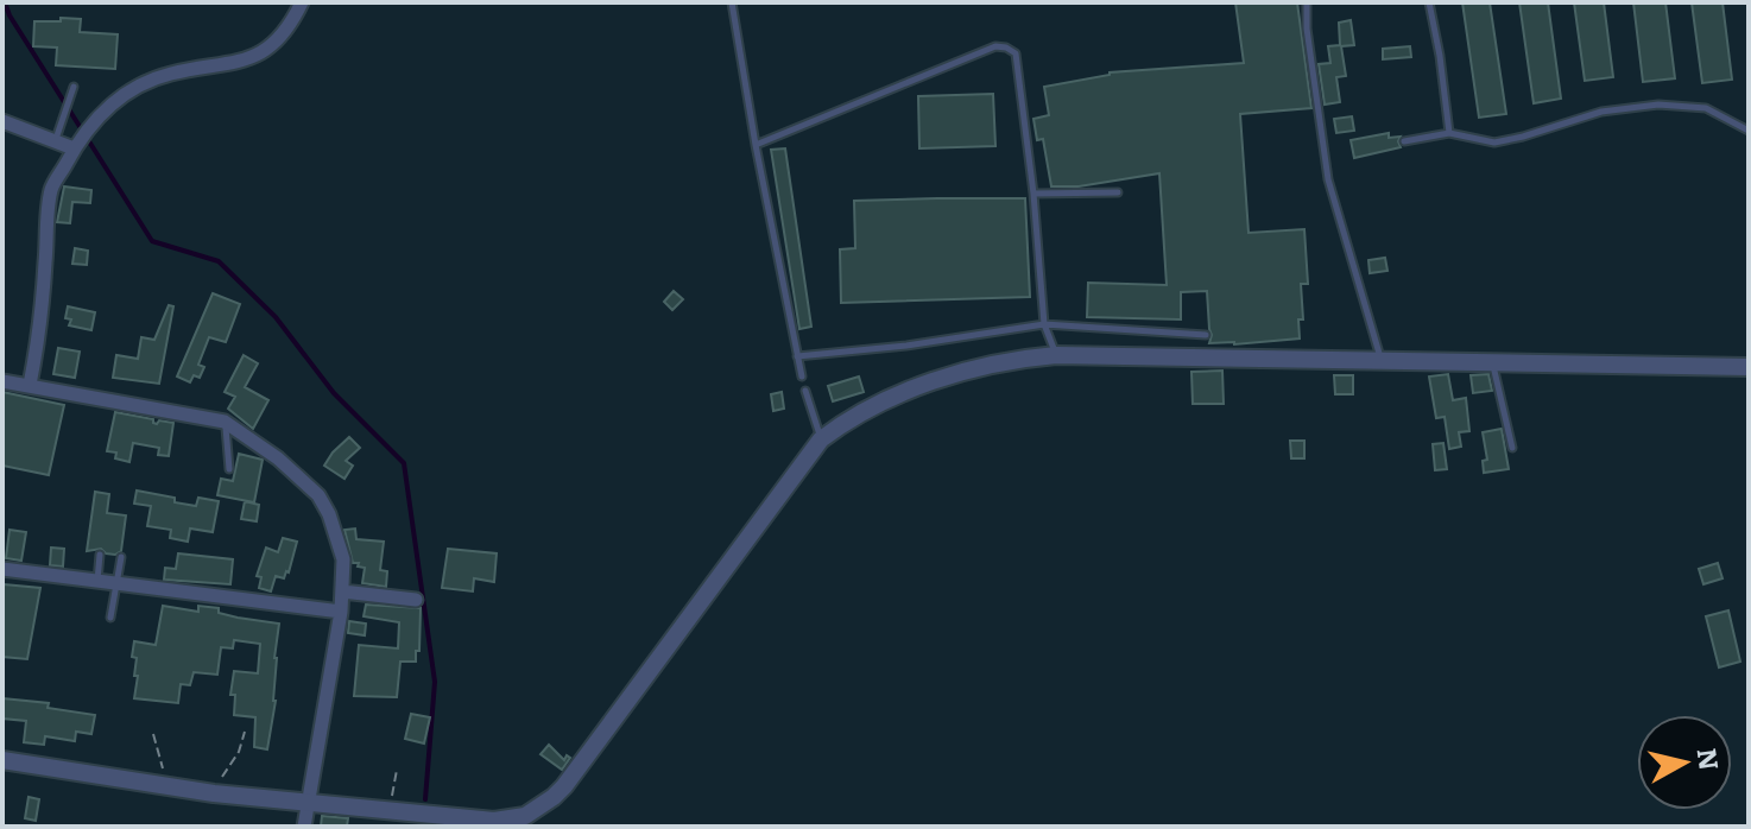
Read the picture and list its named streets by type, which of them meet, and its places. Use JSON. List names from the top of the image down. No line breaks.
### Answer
{"north":"right"}
